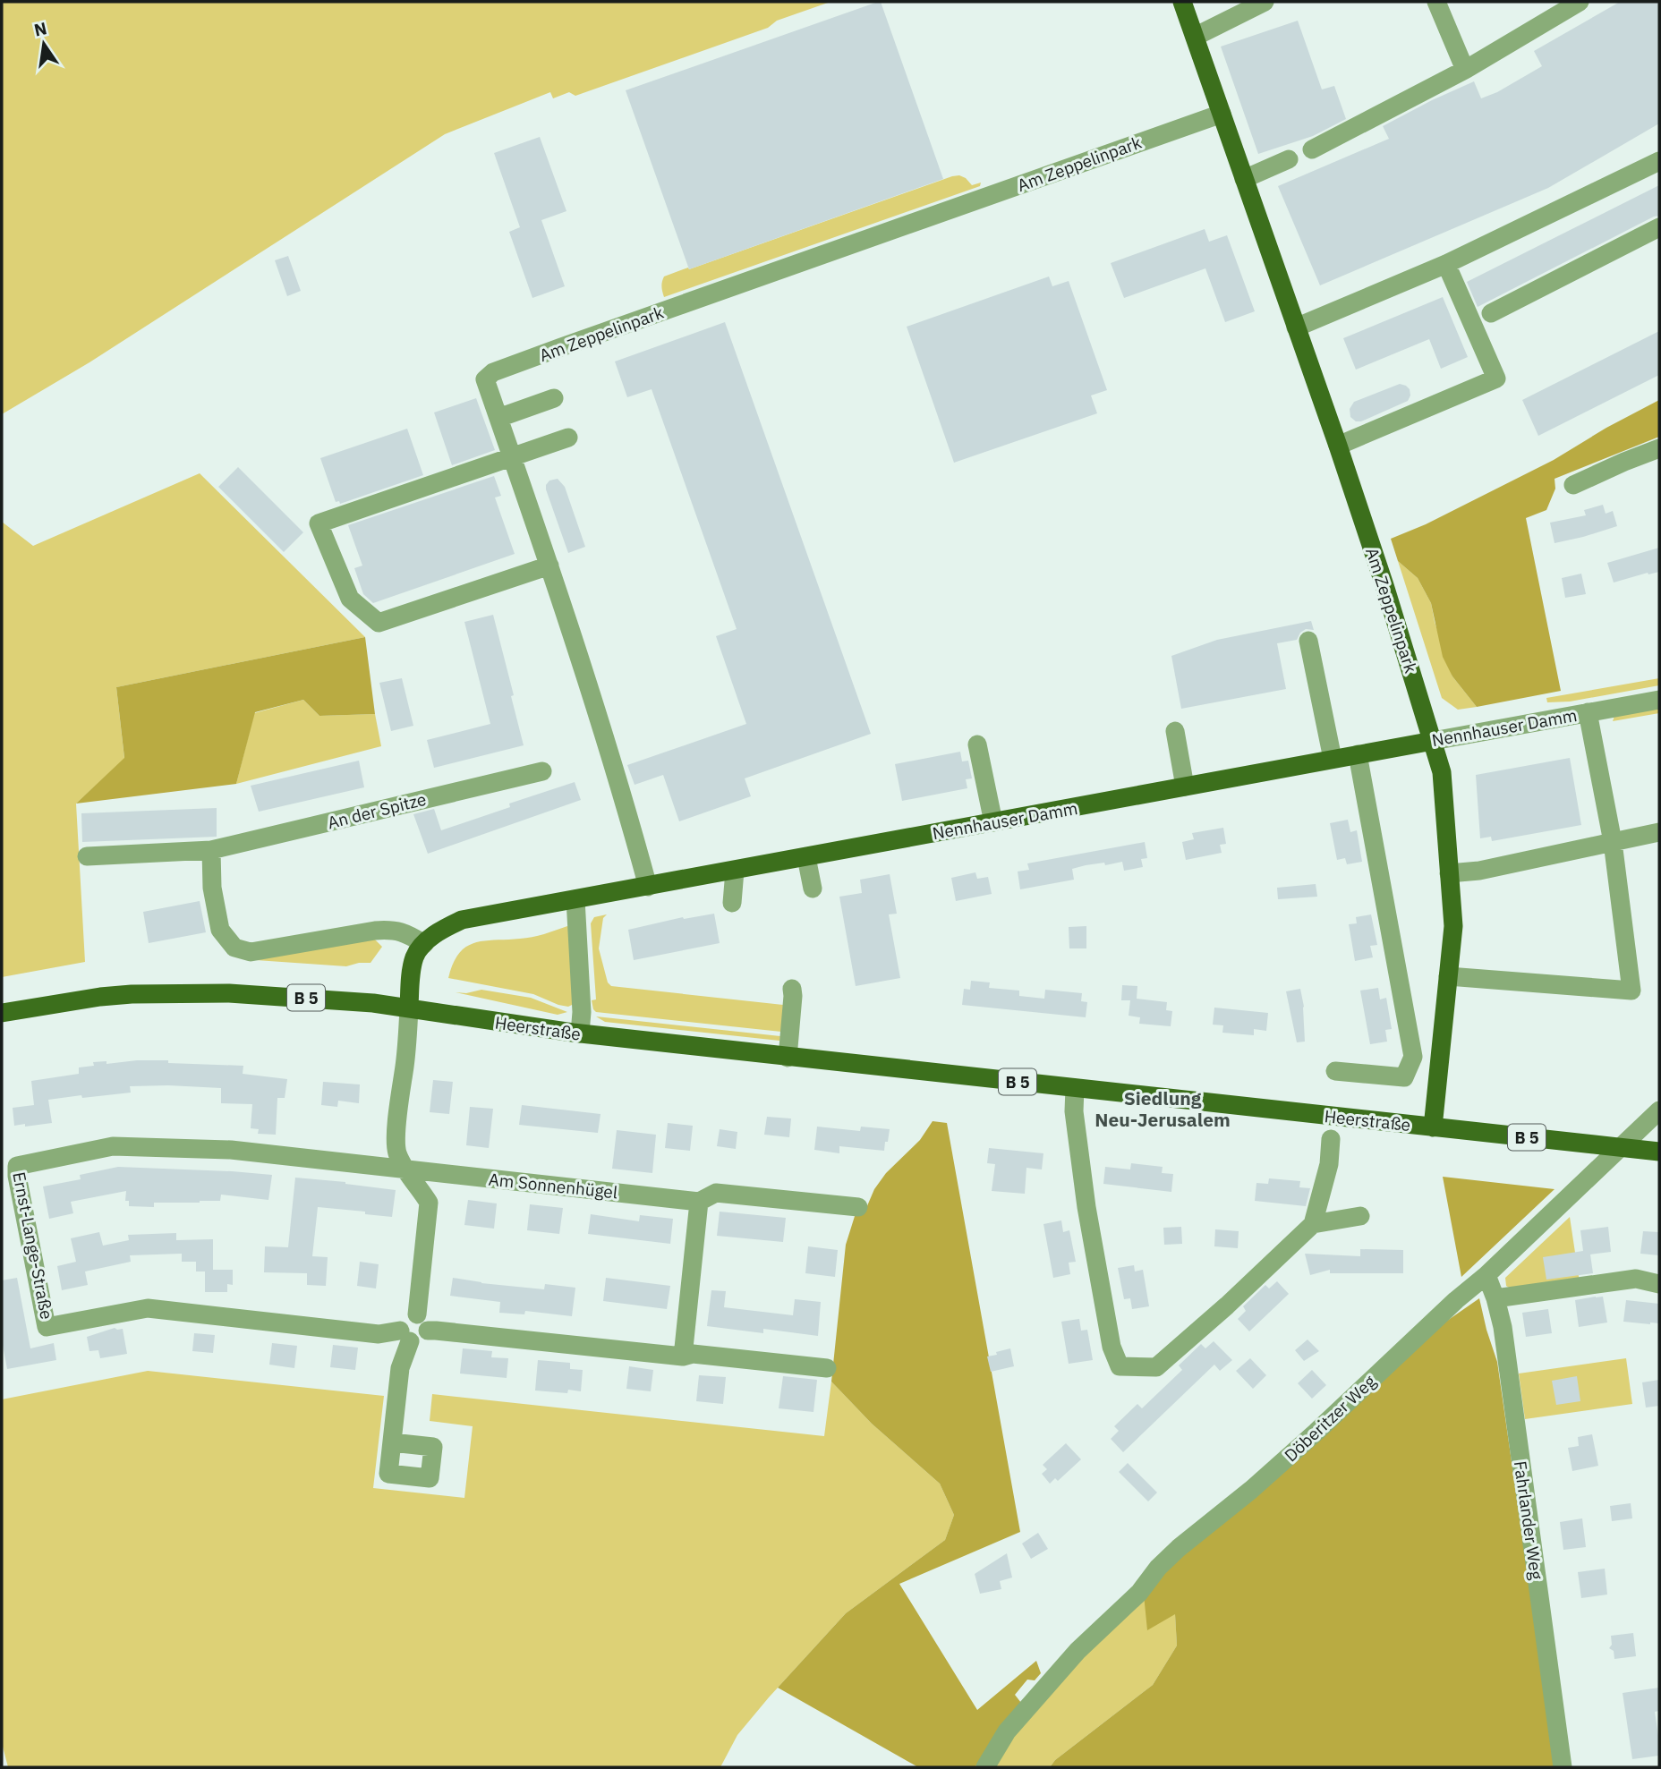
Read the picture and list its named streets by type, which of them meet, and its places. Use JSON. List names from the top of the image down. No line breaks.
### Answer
{"streets":{"main road":["Am Zeppelinpark","Nennhauser Damm","B 5","Heerstraße"],"street":["An der Spitze","Am Sonnenhügel","Ernst-Lange-Straße","Döberitzer Weg","Fahrlander Weg"]},"crossings":[["Am Zeppelinpark","Nennhauser Damm"],["Am Zeppelinpark","Heerstraße"],["Heerstraße","Döberitzer Weg"],["Am Sonnenhügel","Ernst-Lange-Straße"],["Döberitzer Weg","Fahrlander Weg"]],"districts":["Siedlung Neu-Jerusalem"],"north":"top"}
